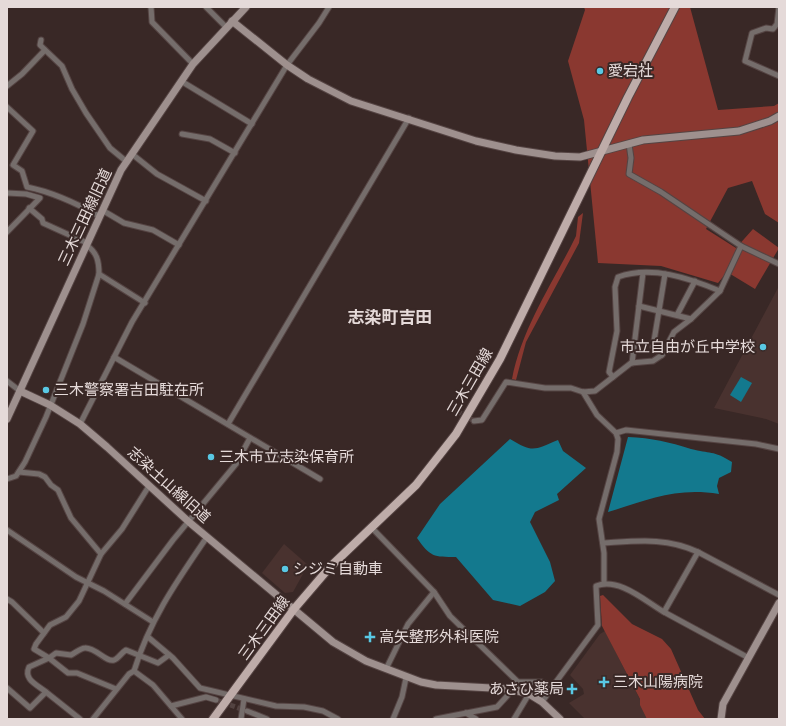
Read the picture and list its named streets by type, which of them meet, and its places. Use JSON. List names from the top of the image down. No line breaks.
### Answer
{"streets":{"main road":["三木三田線"],"street":["三木三田線旧道","志染土山線旧道"]},"crossings":[["三木三田線旧道","志染土山線旧道"],["三木三田線","志染土山線旧道"]],"districts":["志染町吉田"],"places":{"other":["愛宕社","市立自由が丘中学校","三木警察署吉田駐在所","三木市立志染保育所","シジミ自動車"],"health":["高矢整形外科医院","三木山陽病院","あさひ薬局"]}}
